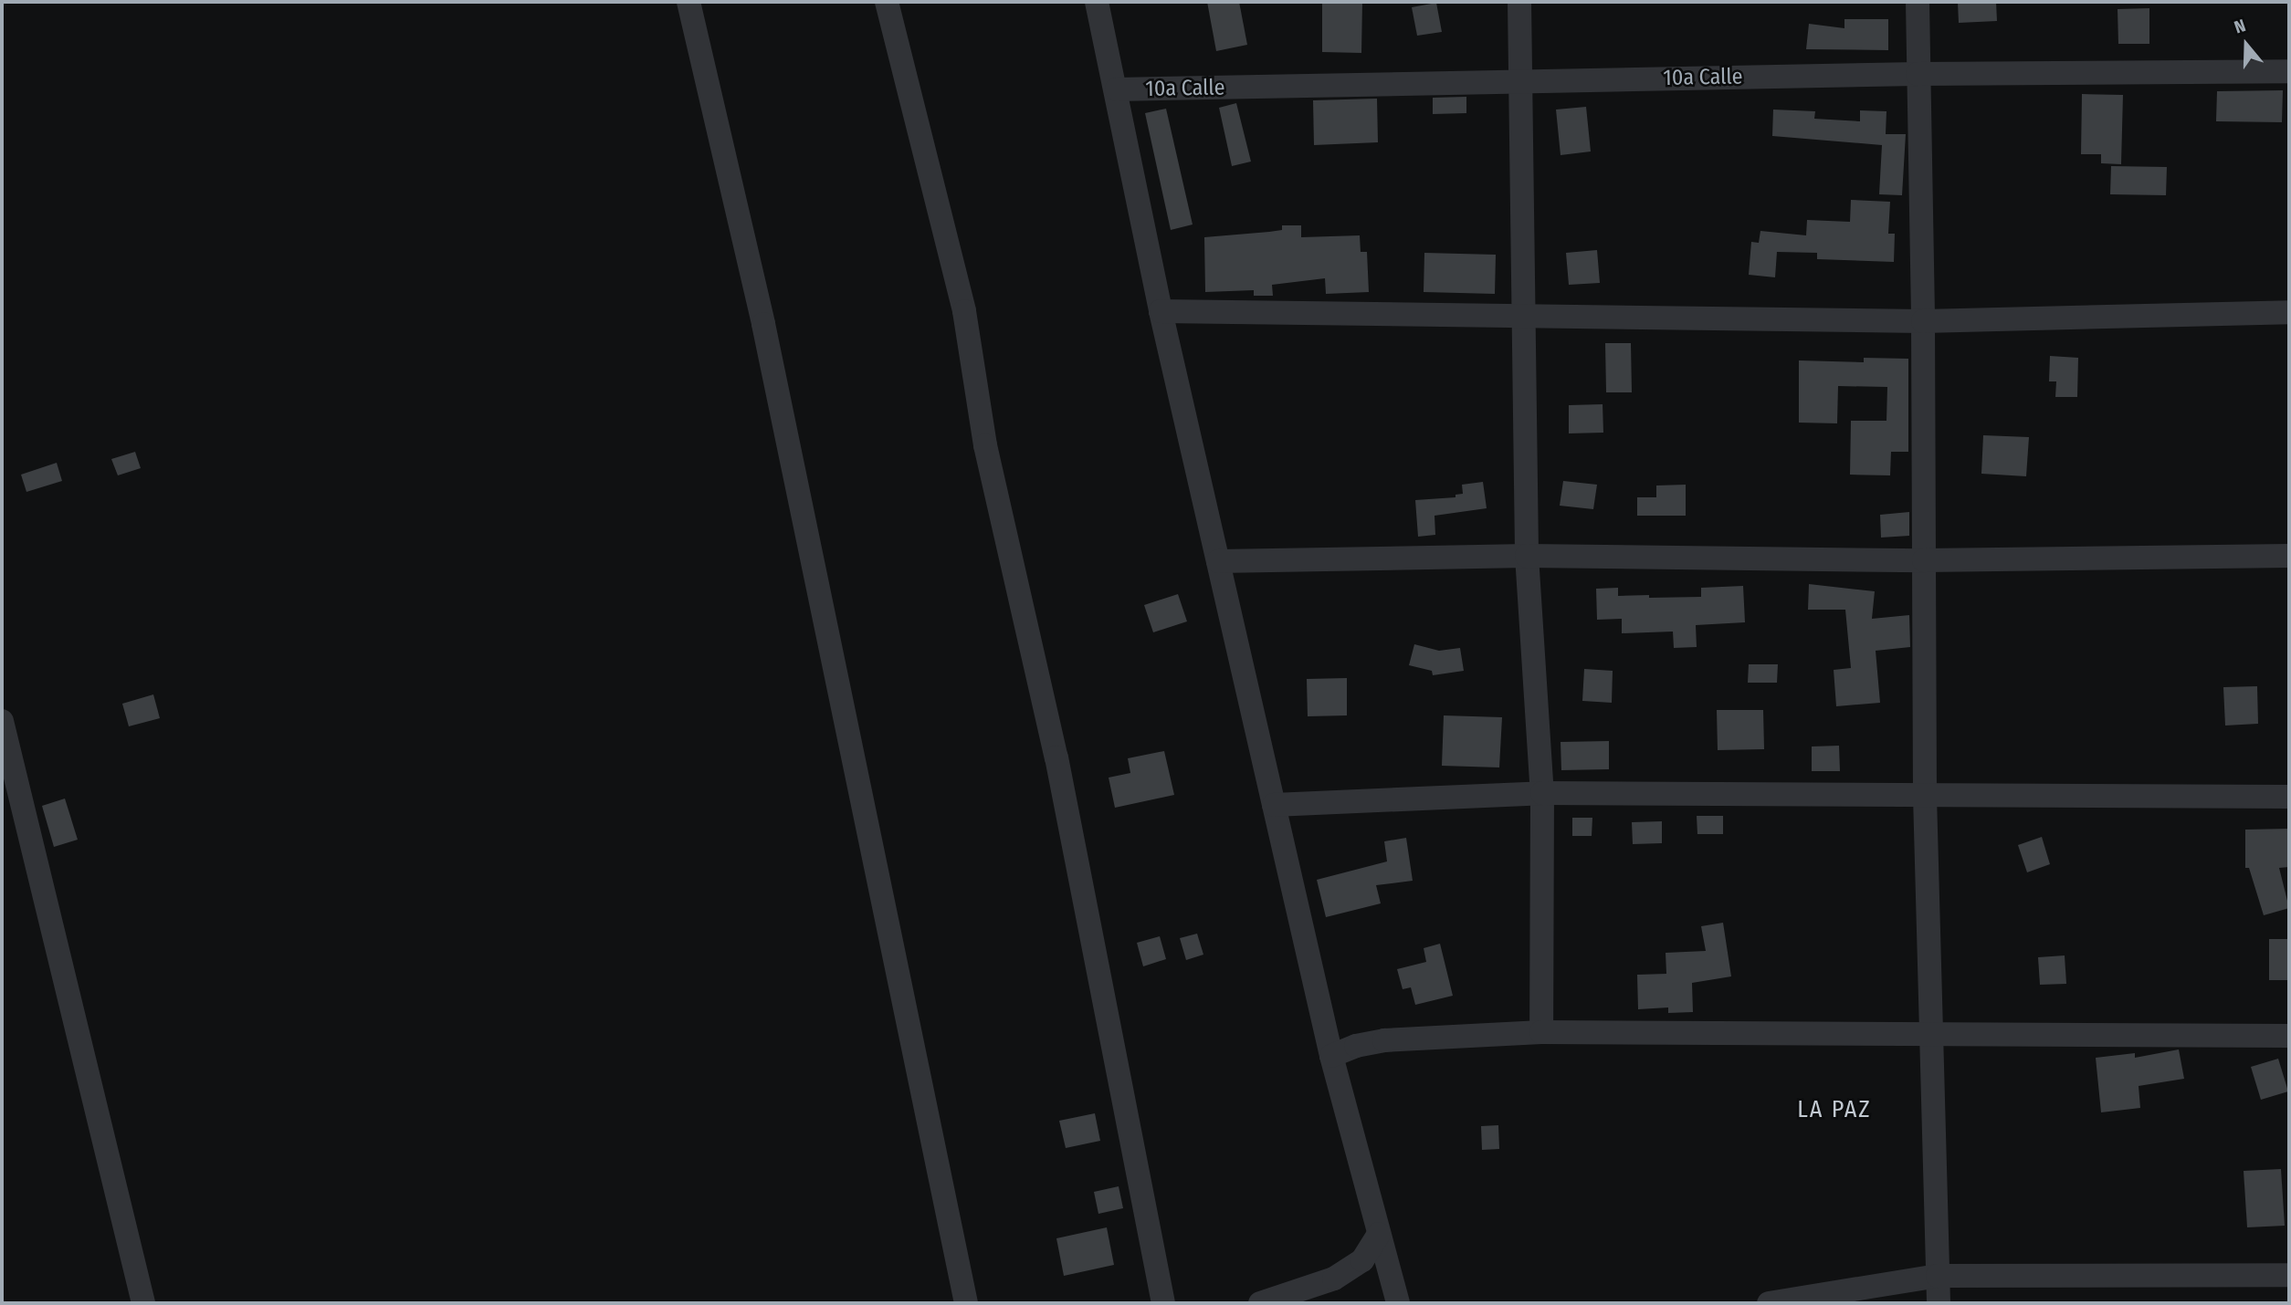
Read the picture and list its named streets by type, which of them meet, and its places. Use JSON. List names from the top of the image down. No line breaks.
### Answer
{"streets":{"street":["10a Calle"]},"districts":["LA PAZ"],"north":"top"}
